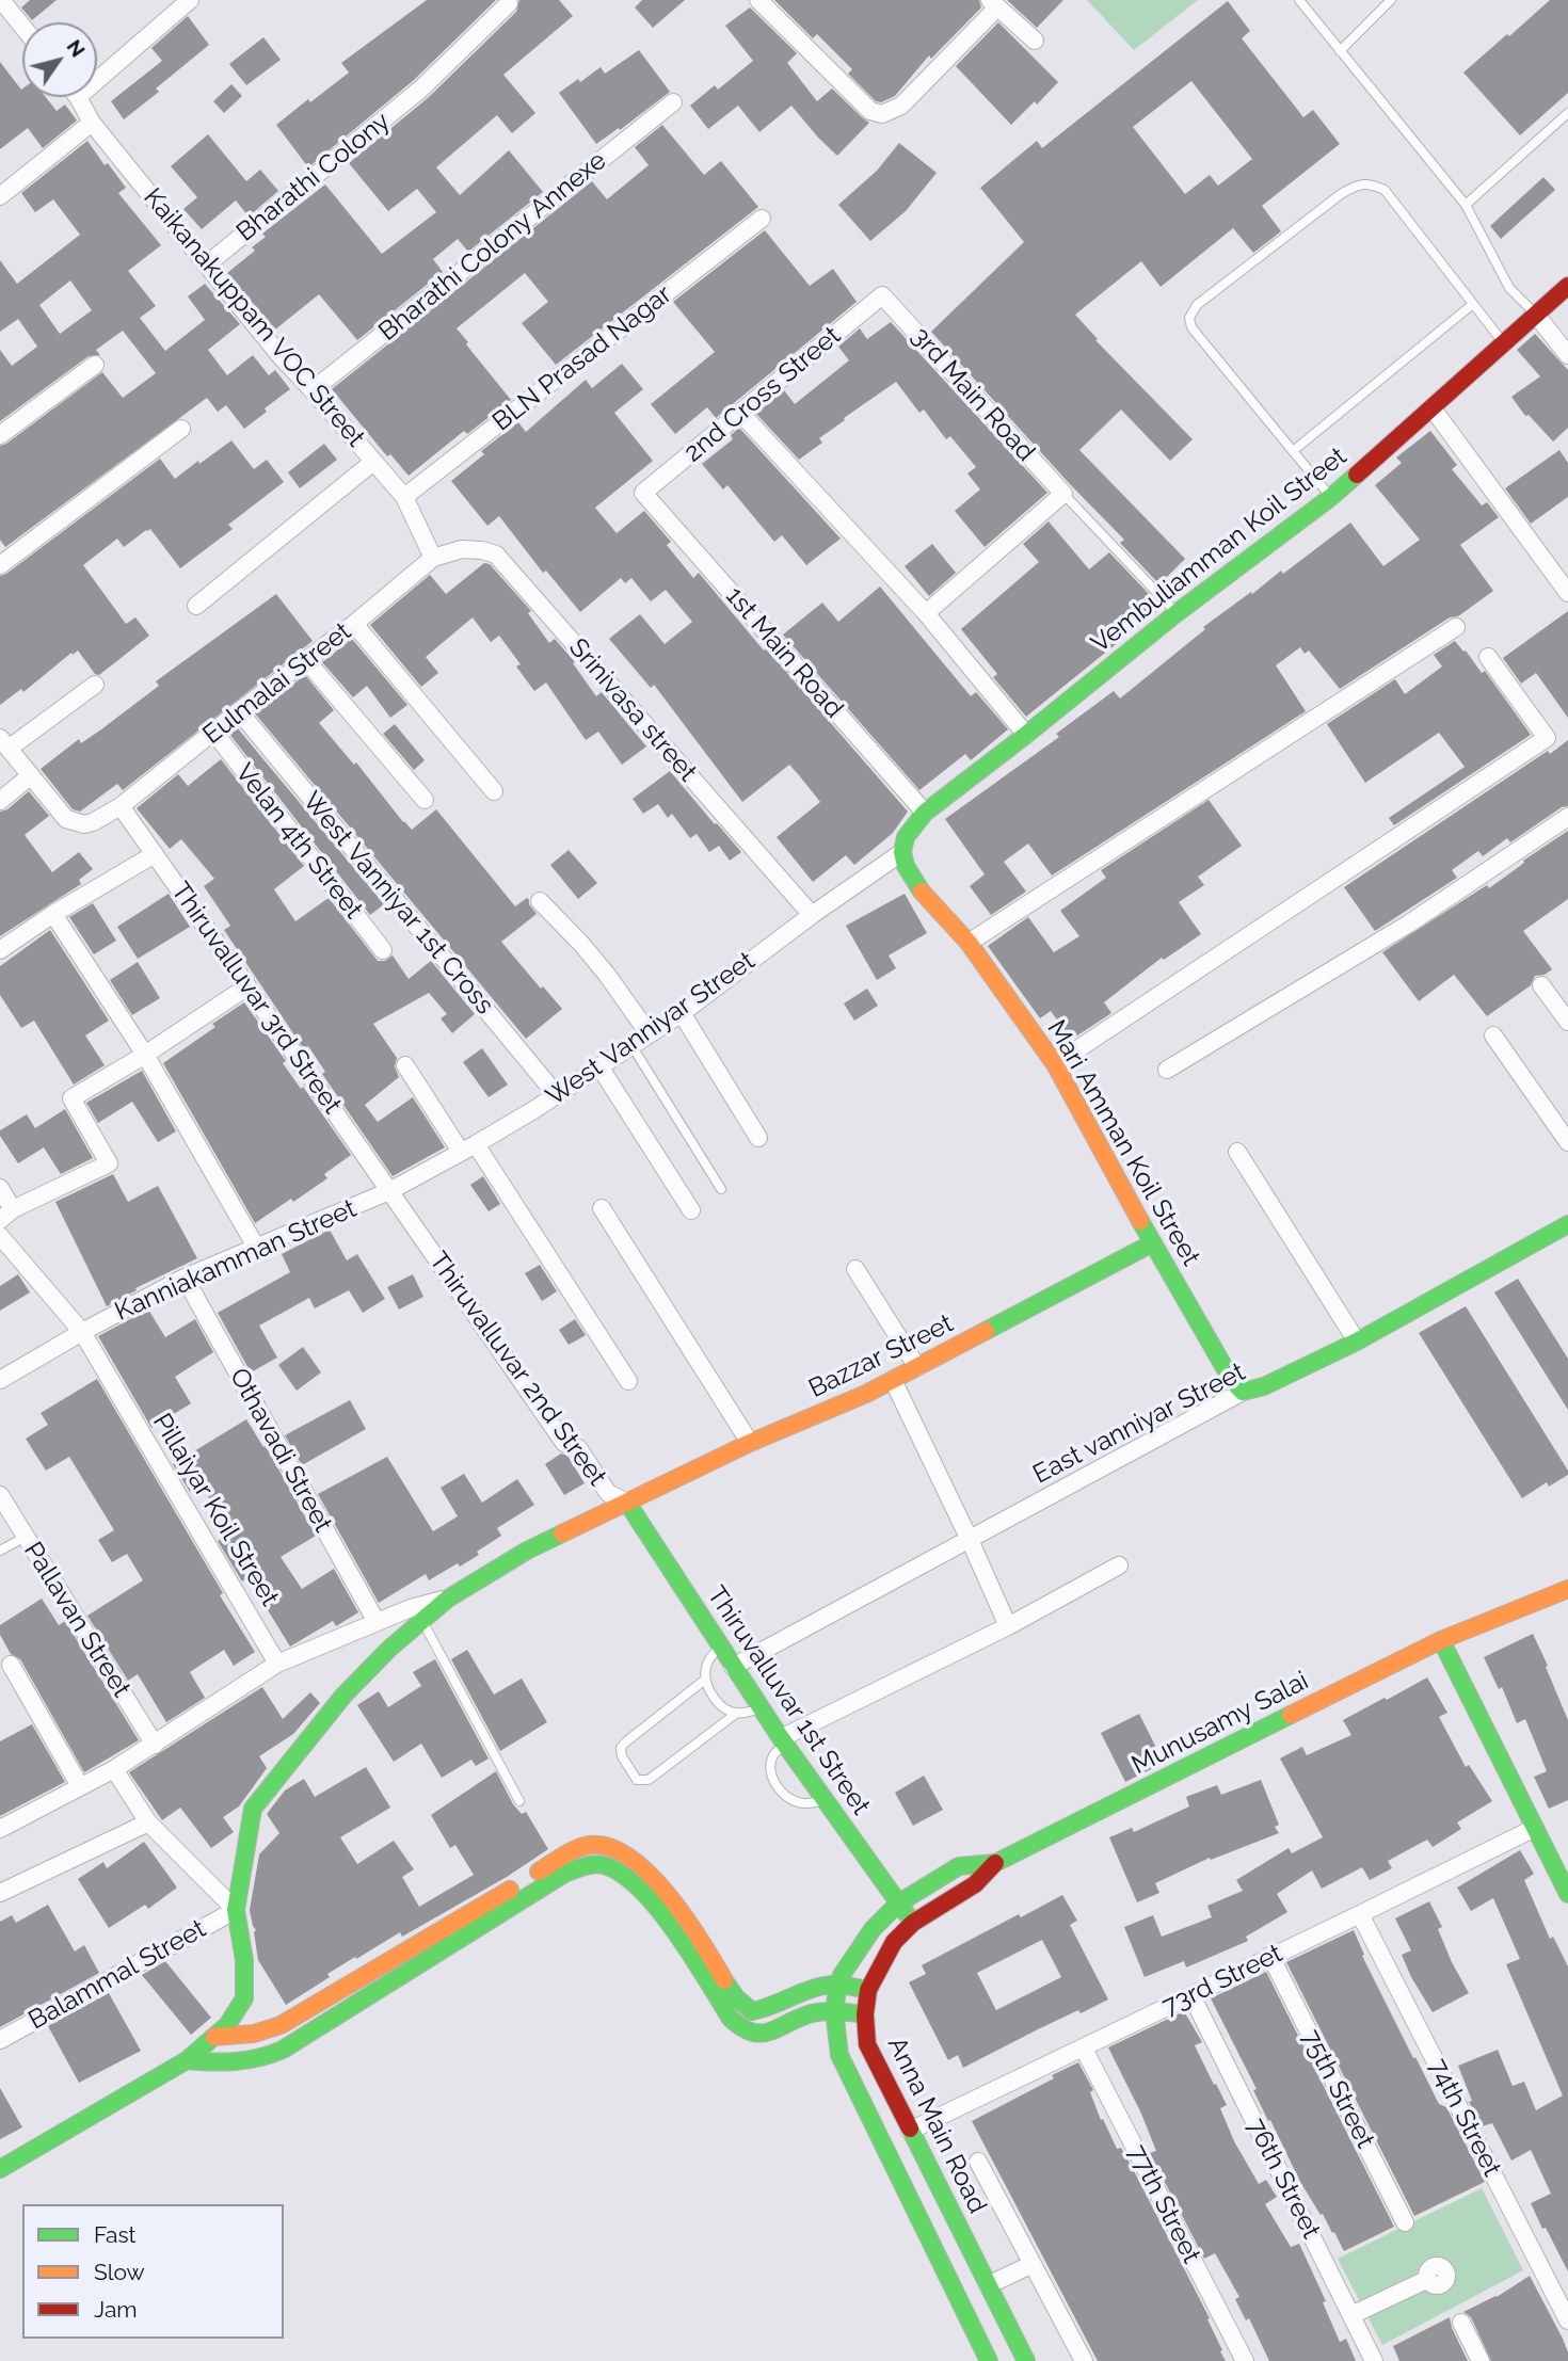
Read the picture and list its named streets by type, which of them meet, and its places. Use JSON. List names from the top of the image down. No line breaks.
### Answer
{"streets":{"street":["Bharathi Colony","Bharathi Colony Annexe","Kaikanakuppam VOC Street","BLN Prasad Nagar","2nd Cross Street","3rd Main Road","Vembuliamman Koil Street","1st Main Road","Eulmalai Street","Srinivasa street","Velan 4th Street","West Vanniyar 1st Cross","Thiruvalluvar 3rd Street","West Vanniyar Street","Mari Amman Koil Street","Kanniakamman Street","Bazzar Street","Thiruvalluvar 2nd Street","East vanniyar Street","Othavadi Street","Pillaiyar Koil Street","Pallavan Street","Thiruvalluvar 1st Street","Munusamy Salai","Balammal Street","73rd Street","75th Street","74th Street","Anna Main Road","76th Street","77th Street"]},"crossings":[["Bharathi Colony","Kaikanakuppam VOC Street"],["Bharathi Colony Annexe","Kaikanakuppam VOC Street"],["Kaikanakuppam VOC Street","BLN Prasad Nagar"],["Kaikanakuppam VOC Street","Eulmalai Street"],["Kaikanakuppam VOC Street","Srinivasa street"],["2nd Cross Street","3rd Main Road"],["2nd Cross Street","1st Main Road"],["Vembuliamman Koil Street","1st Main Road"],["Vembuliamman Koil Street","West Vanniyar Street"],["Vembuliamman Koil Street","Mari Amman Koil Street"],["Eulmalai Street","Srinivasa street"],["Eulmalai Street","Velan 4th Street"],["Eulmalai Street","West Vanniyar 1st Cross"],["Eulmalai Street","Thiruvalluvar 3rd Street"],["Srinivasa street","West Vanniyar Street"],["West Vanniyar 1st Cross","West Vanniyar Street"],["Thiruvalluvar 3rd Street","West Vanniyar Street"],["Thiruvalluvar 3rd Street","Kanniakamman Street"],["Thiruvalluvar 3rd Street","Thiruvalluvar 2nd Street"],["West Vanniyar Street","Mari Amman Koil Street"],["West Vanniyar Street","Kanniakamman Street"],["West Vanniyar Street","Thiruvalluvar 2nd Street"],["Mari Amman Koil Street","Bazzar Street"],["Mari Amman Koil Street","East vanniyar Street"],["Kanniakamman Street","Thiruvalluvar 2nd Street"],["Kanniakamman Street","Othavadi Street"],["Kanniakamman Street","Pillaiyar Koil Street"],["Bazzar Street","Thiruvalluvar 2nd Street"],["Bazzar Street","Thiruvalluvar 1st Street"],["Thiruvalluvar 2nd Street","Thiruvalluvar 1st Street"],["East vanniyar Street","Thiruvalluvar 1st Street"],["Thiruvalluvar 1st Street","Munusamy Salai"],["Thiruvalluvar 1st Street","Anna Main Road"],["Munusamy Salai","Anna Main Road"],["73rd Street","75th Street"],["73rd Street","74th Street"],["73rd Street","Anna Main Road"],["73rd Street","76th Street"],["73rd Street","77th Street"]],"legend":["Fast","Slow","Jam"],"north":"top right"}
